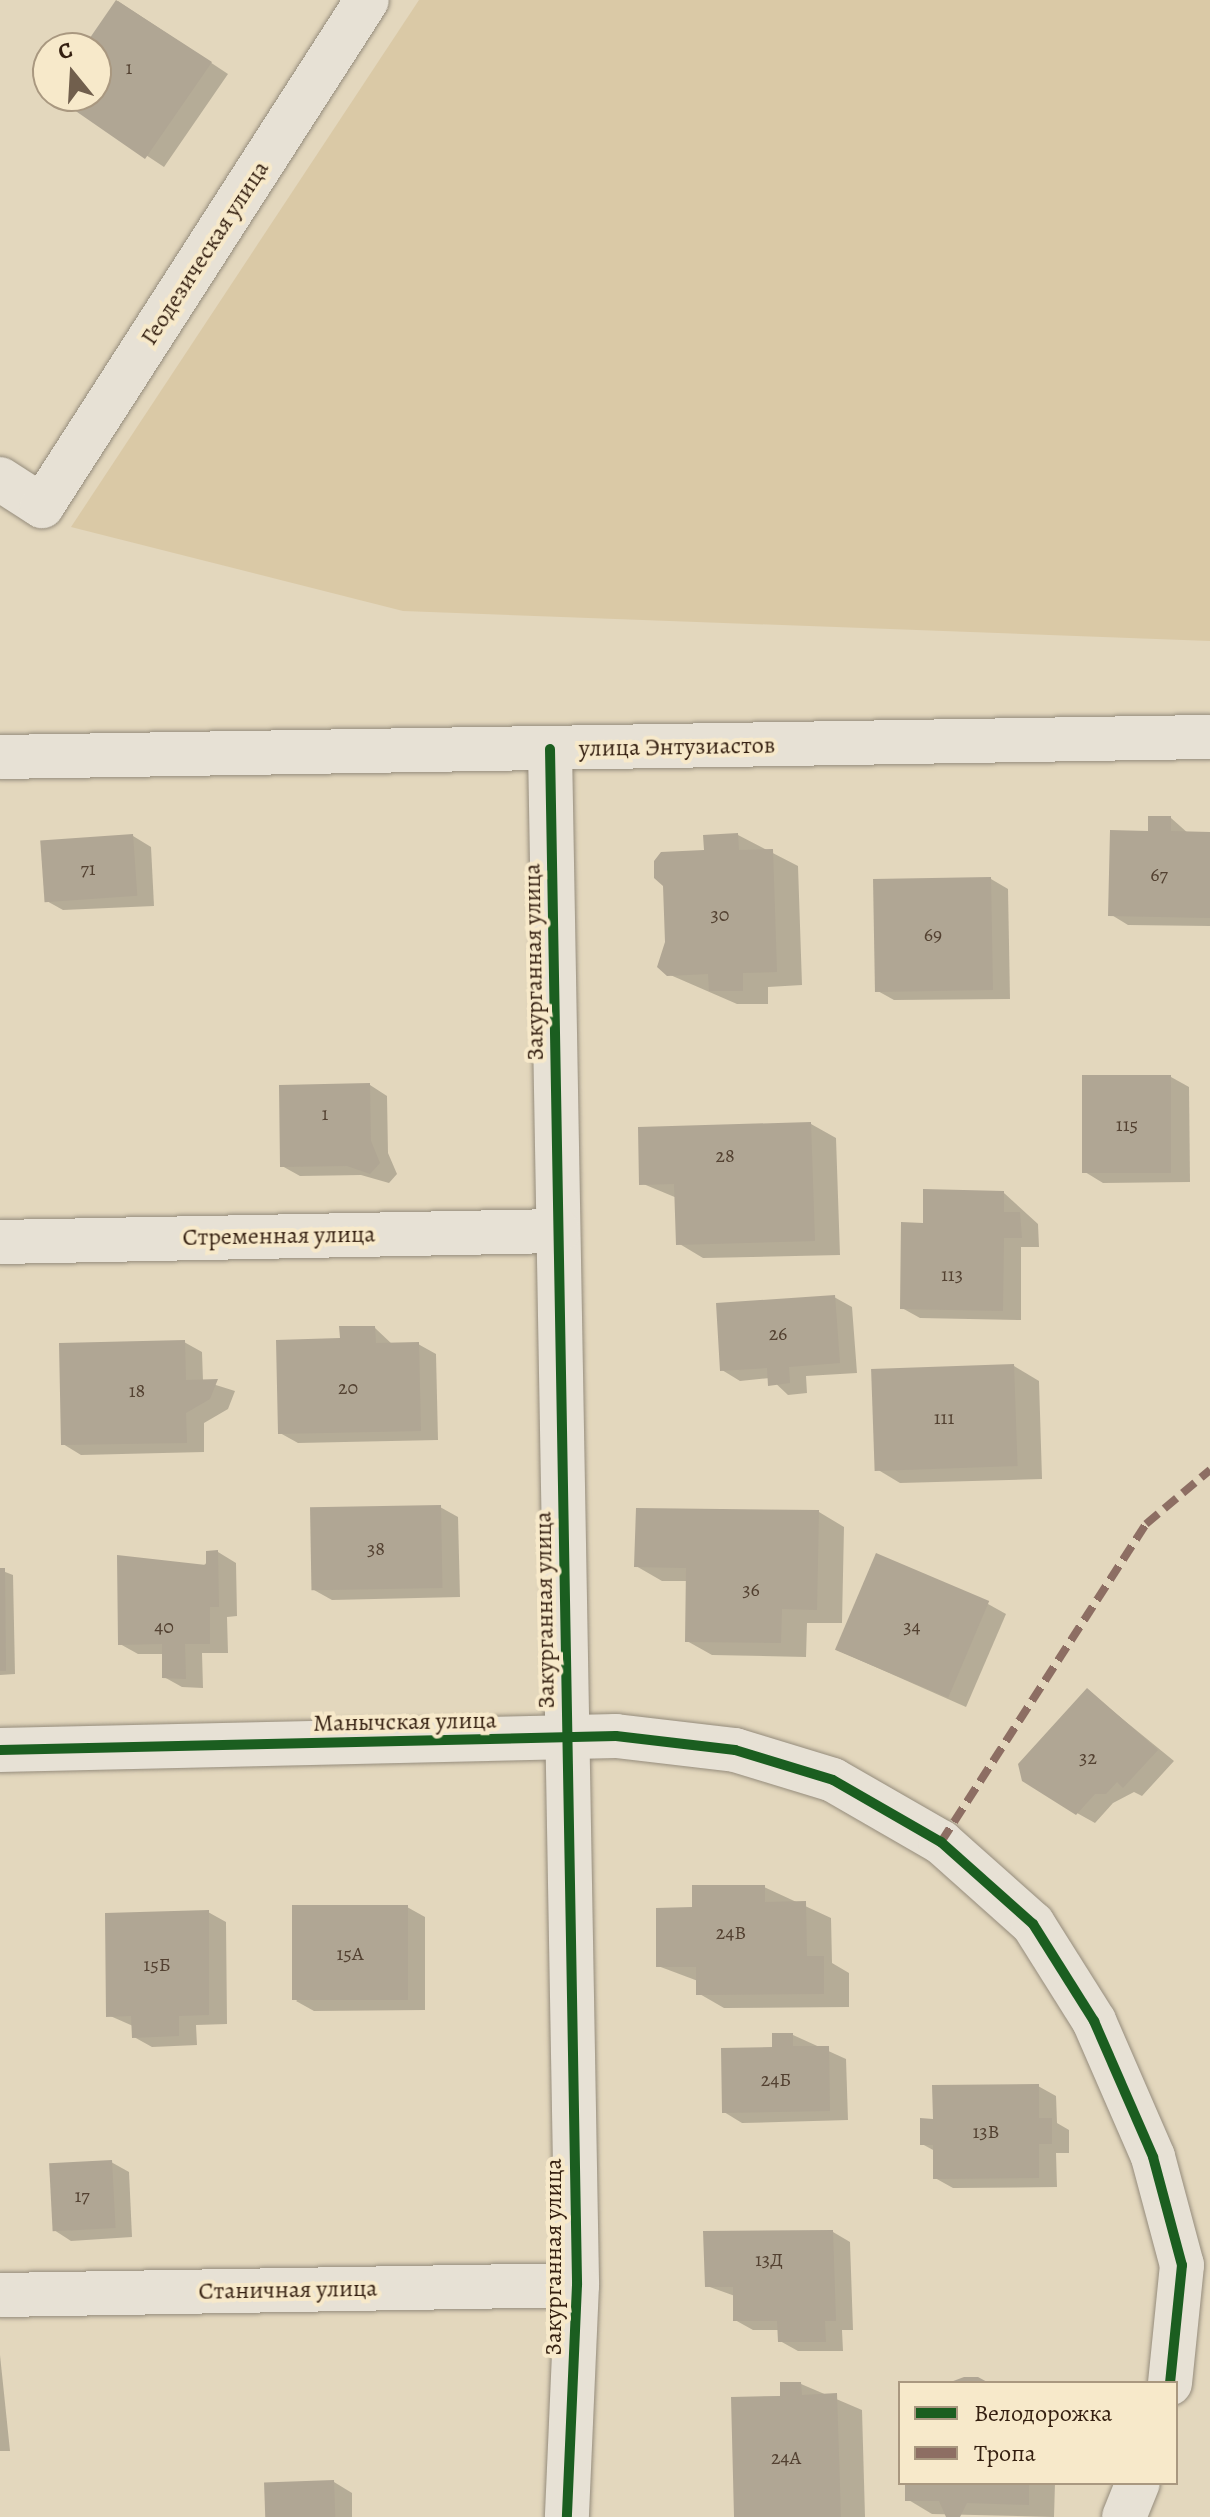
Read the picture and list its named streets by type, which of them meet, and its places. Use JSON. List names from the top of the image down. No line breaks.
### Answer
{"streets":{"street":["Геодезическая улица","улица Энтузиастов","Закурганная улица","Стременная улица","Манычская улица","Станичная улица"]},"crossings":[["улица Энтузиастов","Закурганная улица"],["Закурганная улица","Стременная улица"],["Закурганная улица","Манычская улица"],["Закурганная улица","Станичная улица"]],"house_numbers":["1","71","67","30","69","1","115","28","113","26","20","18","111","38","36","40","34","32","24В","15А","15Б","24Б","13В","17","13Д","24А"],"legend":["Велодорожка","Тропа"],"north":"top"}
